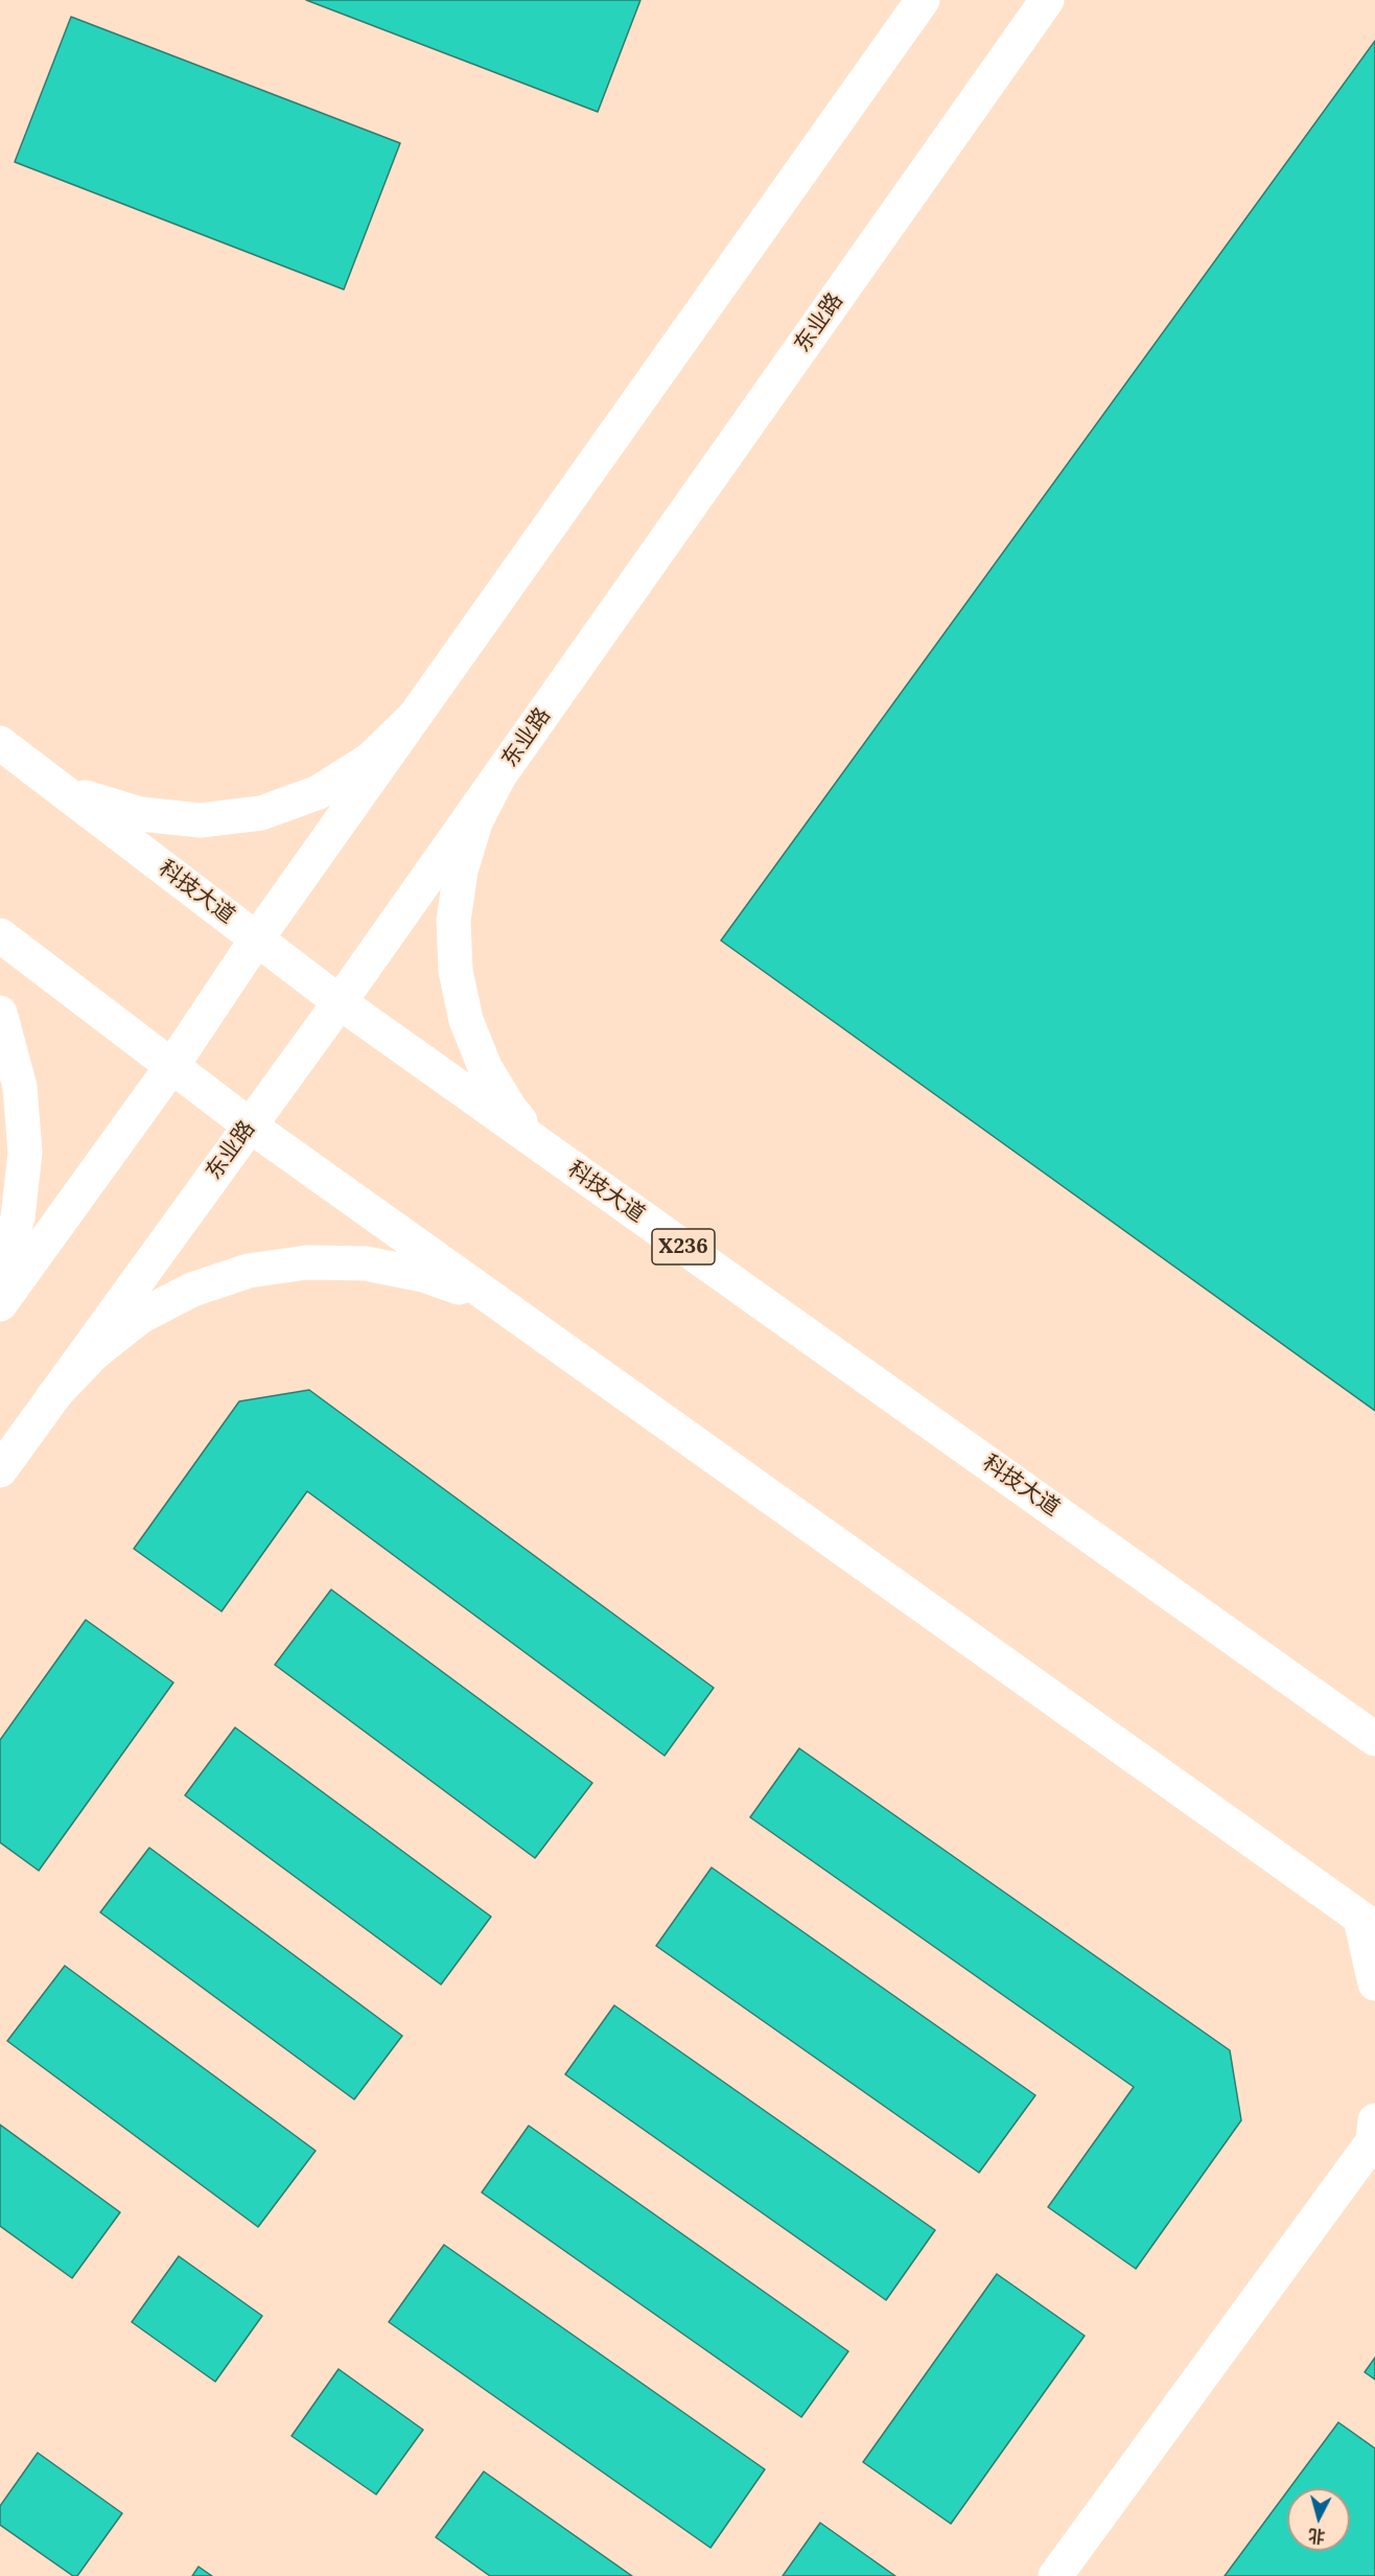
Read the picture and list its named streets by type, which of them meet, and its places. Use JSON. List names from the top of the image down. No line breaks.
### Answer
{"streets":{"main road":["东业路","科技大道","X236"]},"crossings":[["东业路","科技大道"]],"north":"bottom"}
